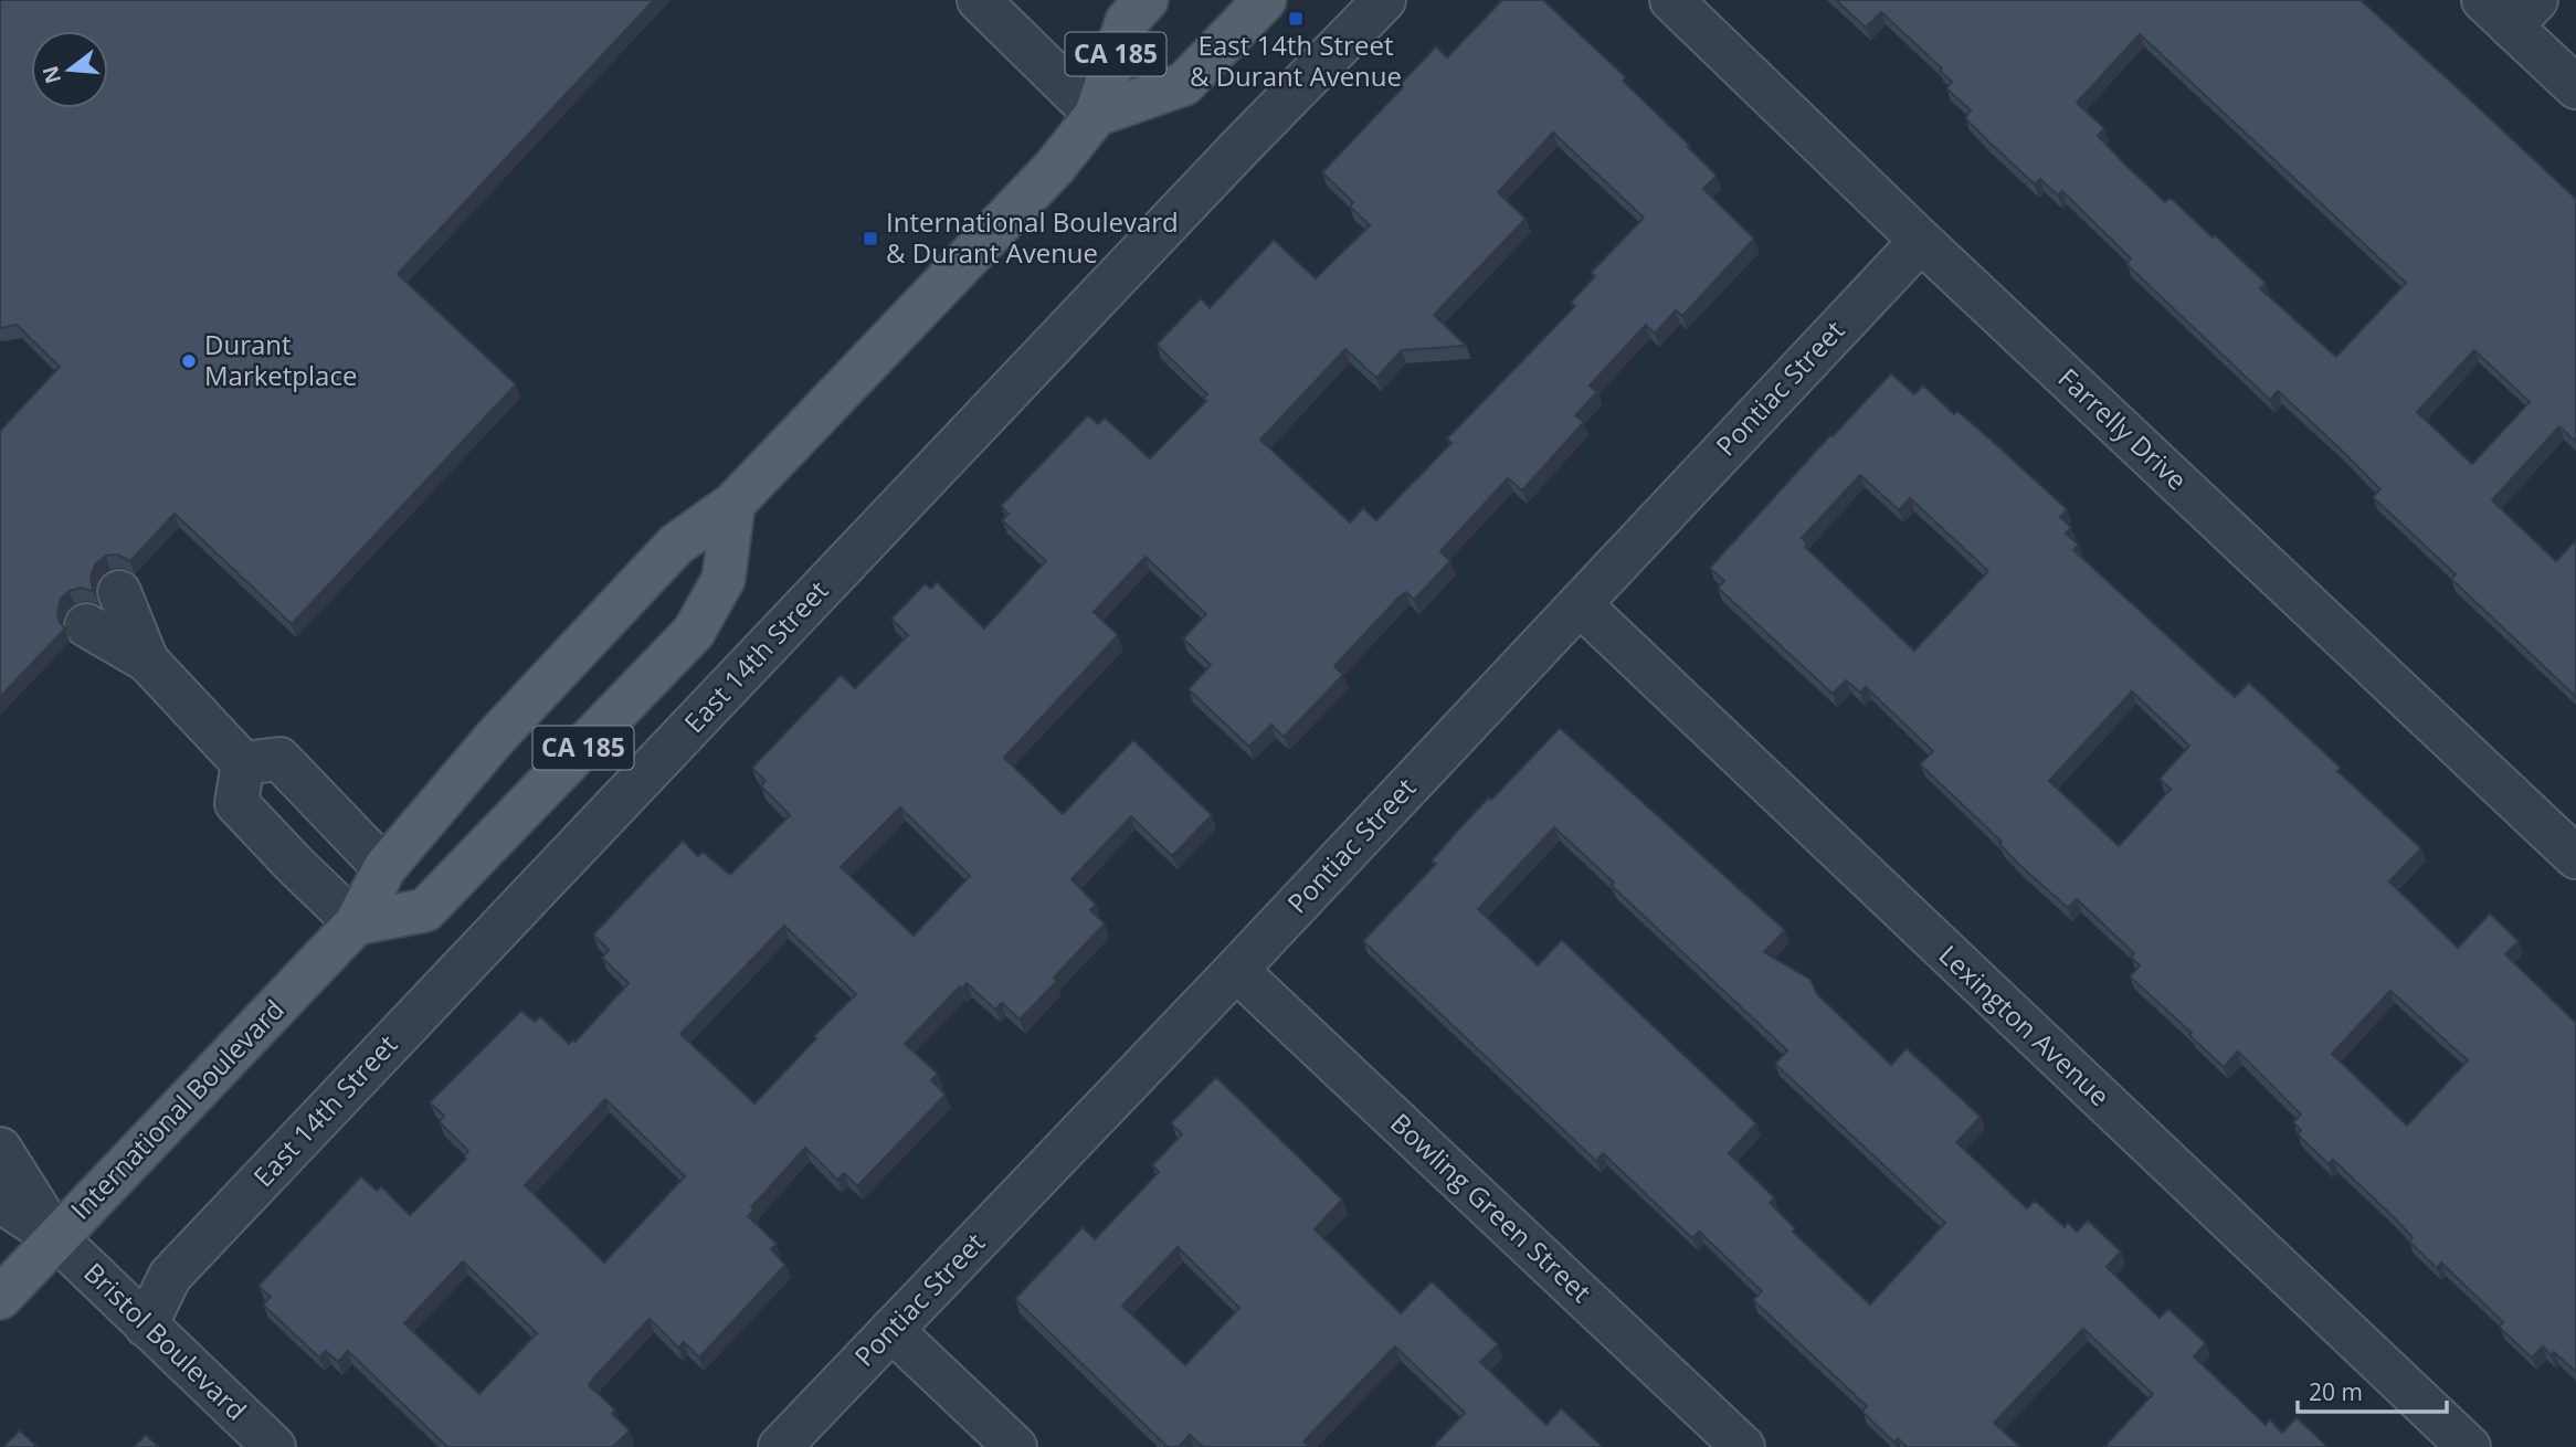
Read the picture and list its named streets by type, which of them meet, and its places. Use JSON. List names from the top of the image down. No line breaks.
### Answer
{"streets":{"main road":["CA 185","International Boulevard"],"street":["Pontiac Street","Farrelly Drive","East 14th Street","Lexington Avenue","Bowling Green Street","Bristol Boulevard"]},"crossings":[["CA 185","International Boulevard"],["Pontiac Street","Farrelly Drive"],["Pontiac Street","Lexington Avenue"],["Pontiac Street","Bowling Green Street"],["East 14th Street","Bristol Boulevard"],["International Boulevard","Bristol Boulevard"]],"places":{"transit":["East 14th Street & Durant Avenue","International Boulevard & Durant Avenue"],"other":["Durant Marketplace"]},"scale_bar":"20 m","north":"left"}
